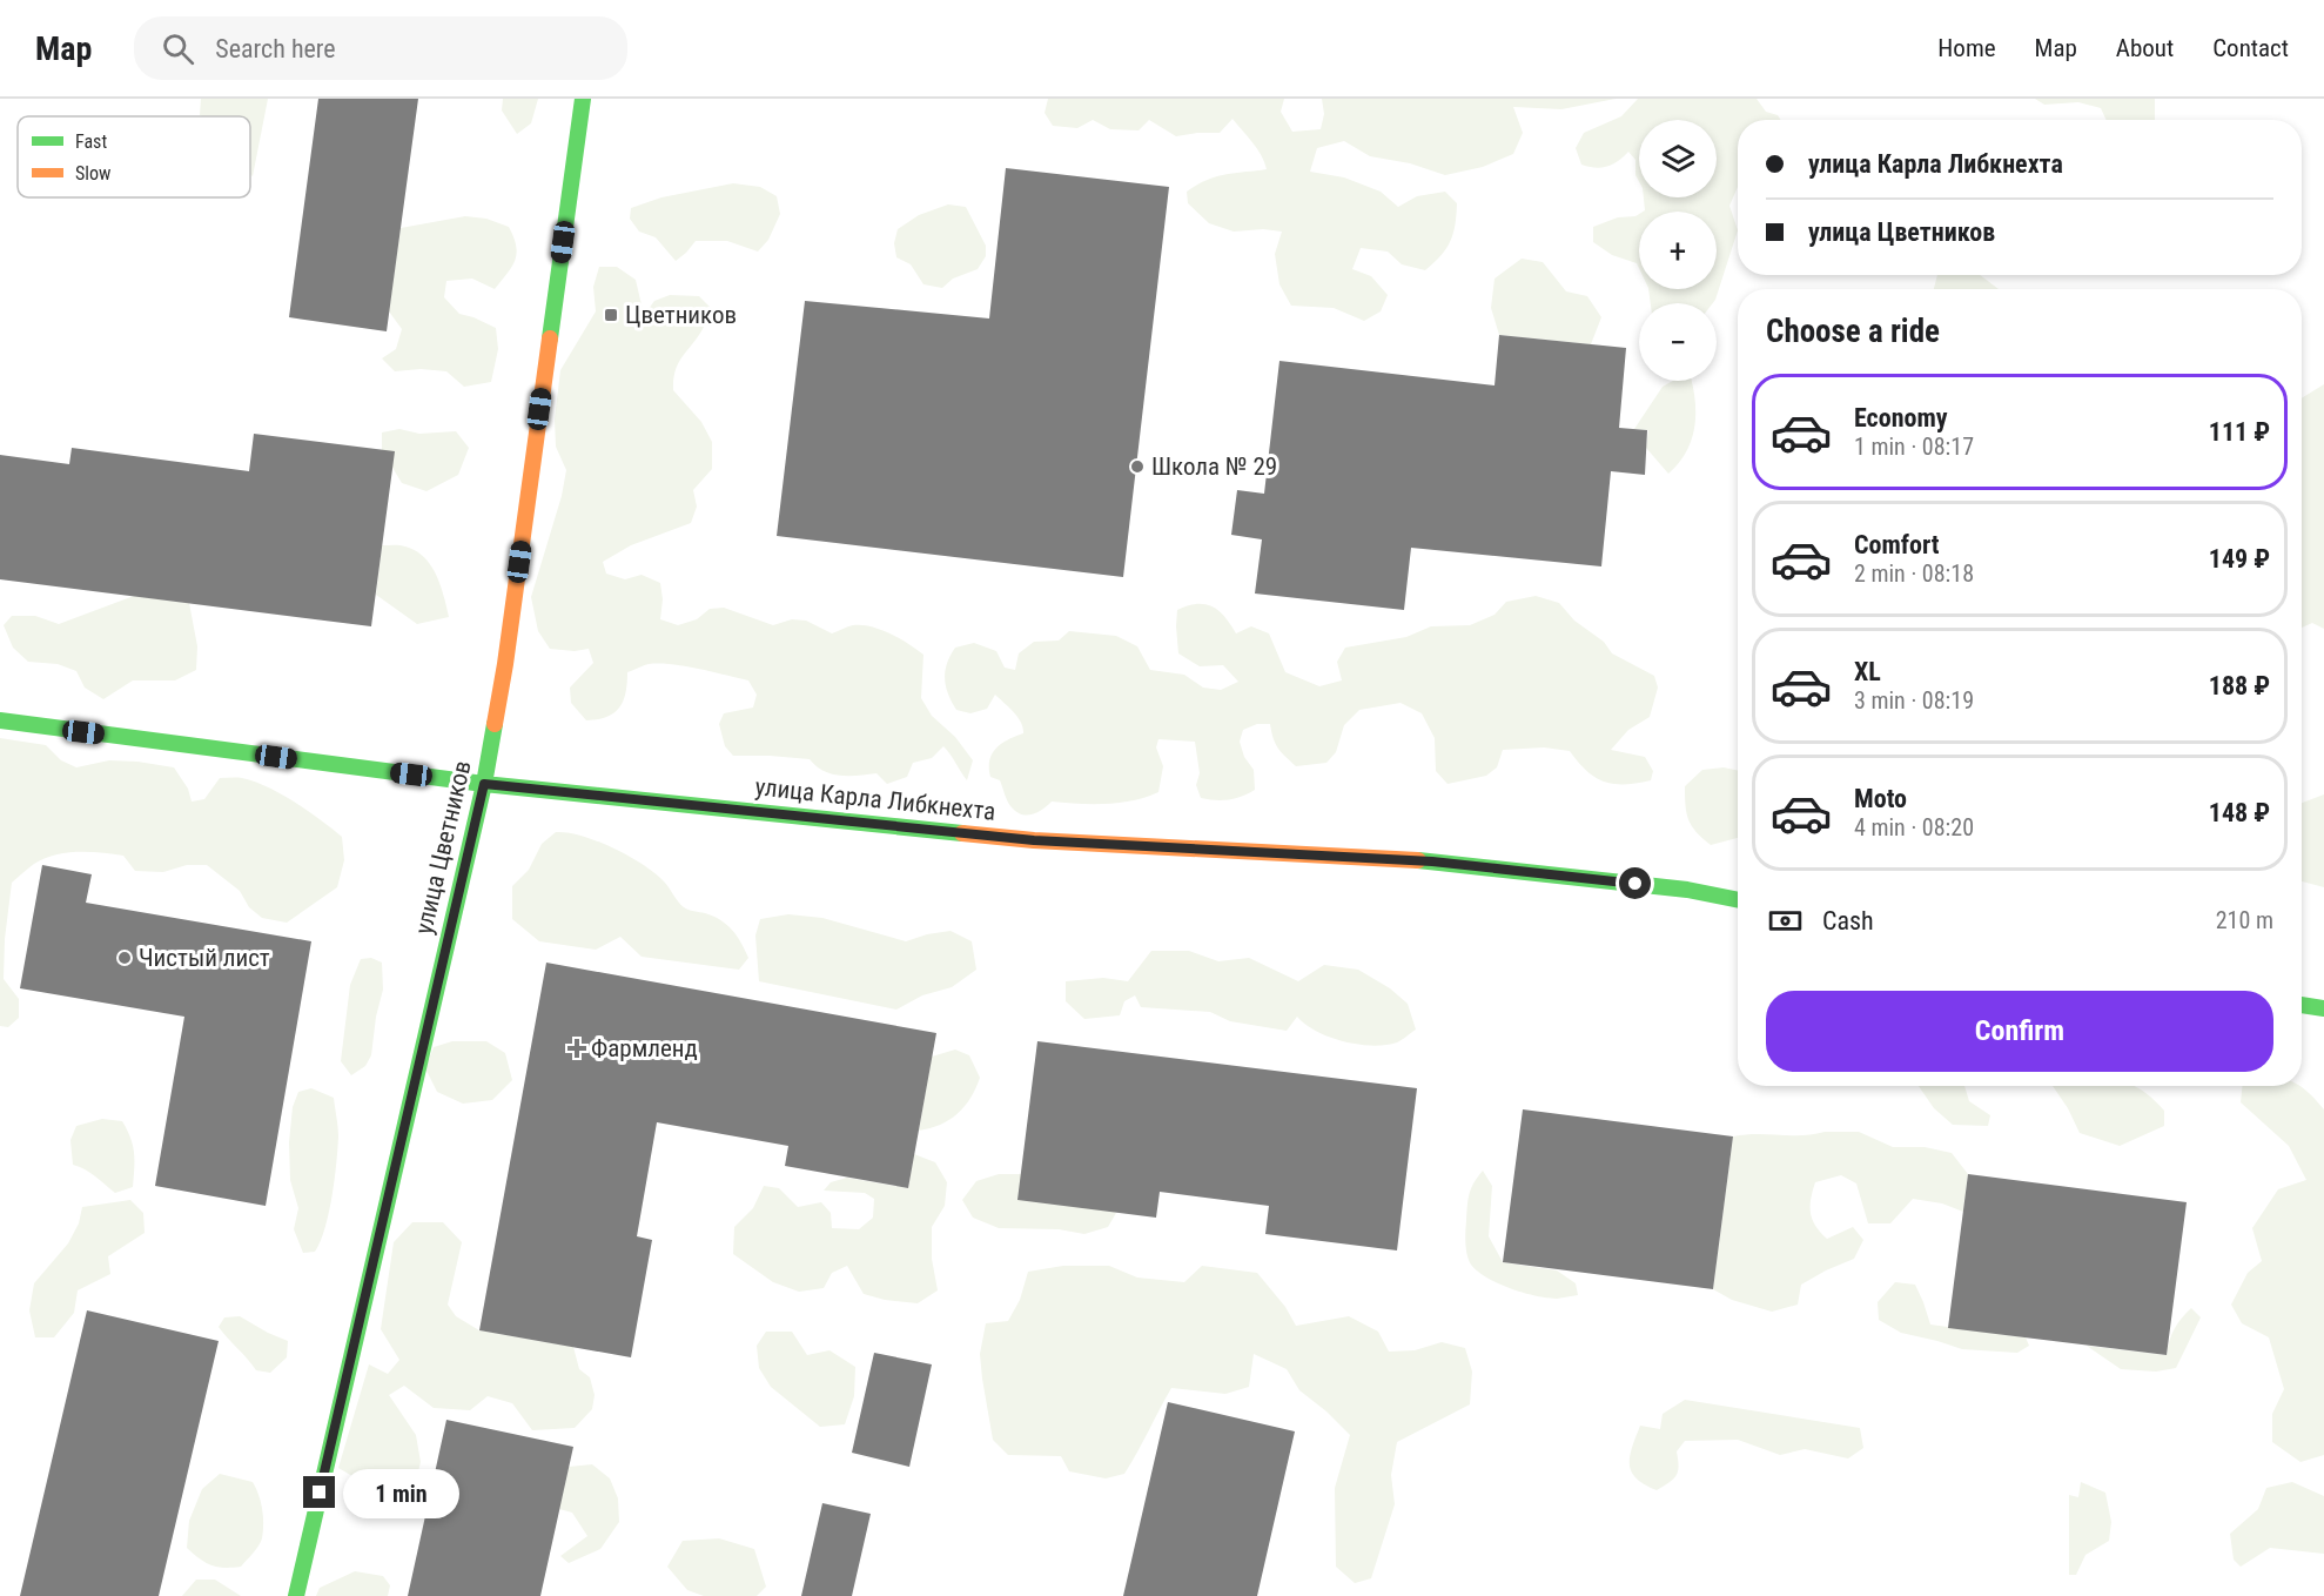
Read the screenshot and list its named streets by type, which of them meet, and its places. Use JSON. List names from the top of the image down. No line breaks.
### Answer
{"streets":{"main road":["улица Карла Либкнехта","улица Цветников"]},"crossings":[["улица Карла Либкнехта","улица Цветников"]],"places":{"transit":["Цветников"],"other":["Школа № 29","Чистый лист"],"health":["Фармленд"]},"legend":["Fast","Slow"],"page":{"header":"Map","search":"Search here","nav":["Home","Map","About","Contact"],"map_buttons":["+","−"],"banner":["улица Карла Либкнехта","улица Цветников"],"heading":"Choose a ride","list":[{"name":"Economy","note":"1 min · 08:17","value":"111 ₽"},{"name":"Comfort","note":"2 min · 08:18","value":"149 ₽"},{"name":"XL","note":"3 min · 08:19","value":"188 ₽"},{"name":"Moto","note":"4 min · 08:20","value":"148 ₽"}],"pay":["Cash","210 m"],"buttons":"Confirm","bubble":"1 min"}}
